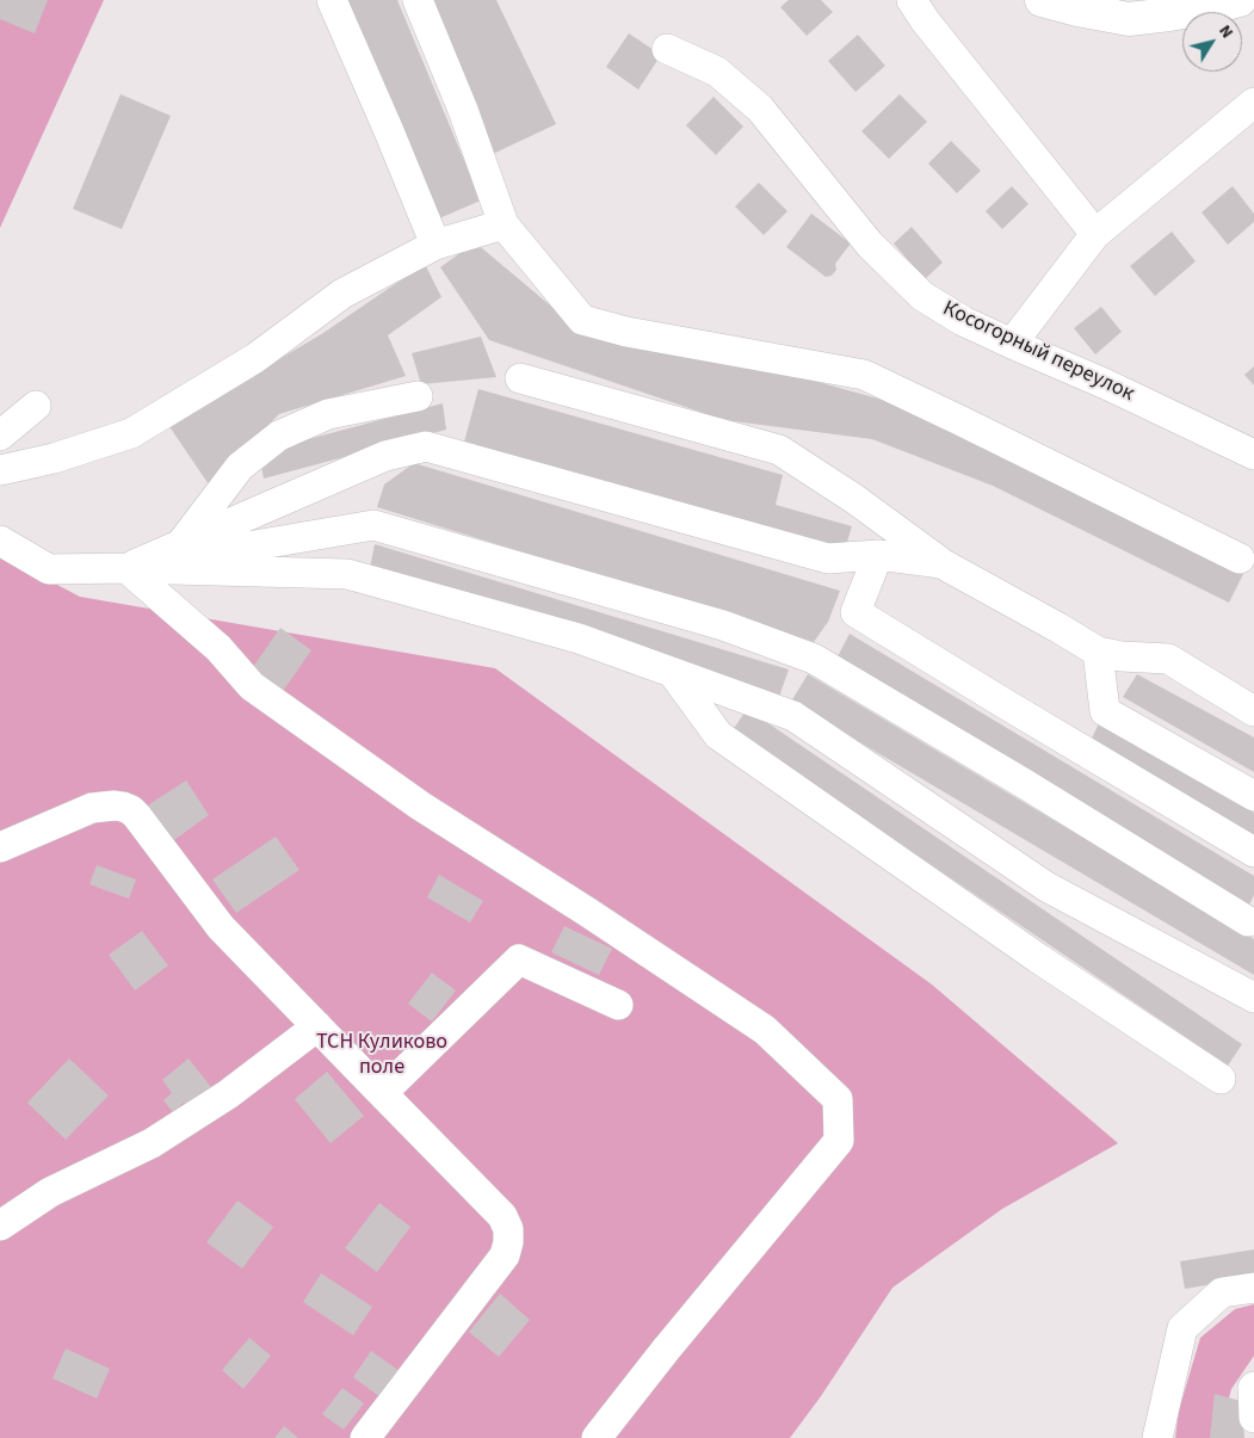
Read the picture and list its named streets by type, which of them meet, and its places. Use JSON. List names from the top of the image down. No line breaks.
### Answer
{"streets":{"street":["Косогорный переулок"]},"parks":["ТСН Куликово поле"],"north":"top right"}
